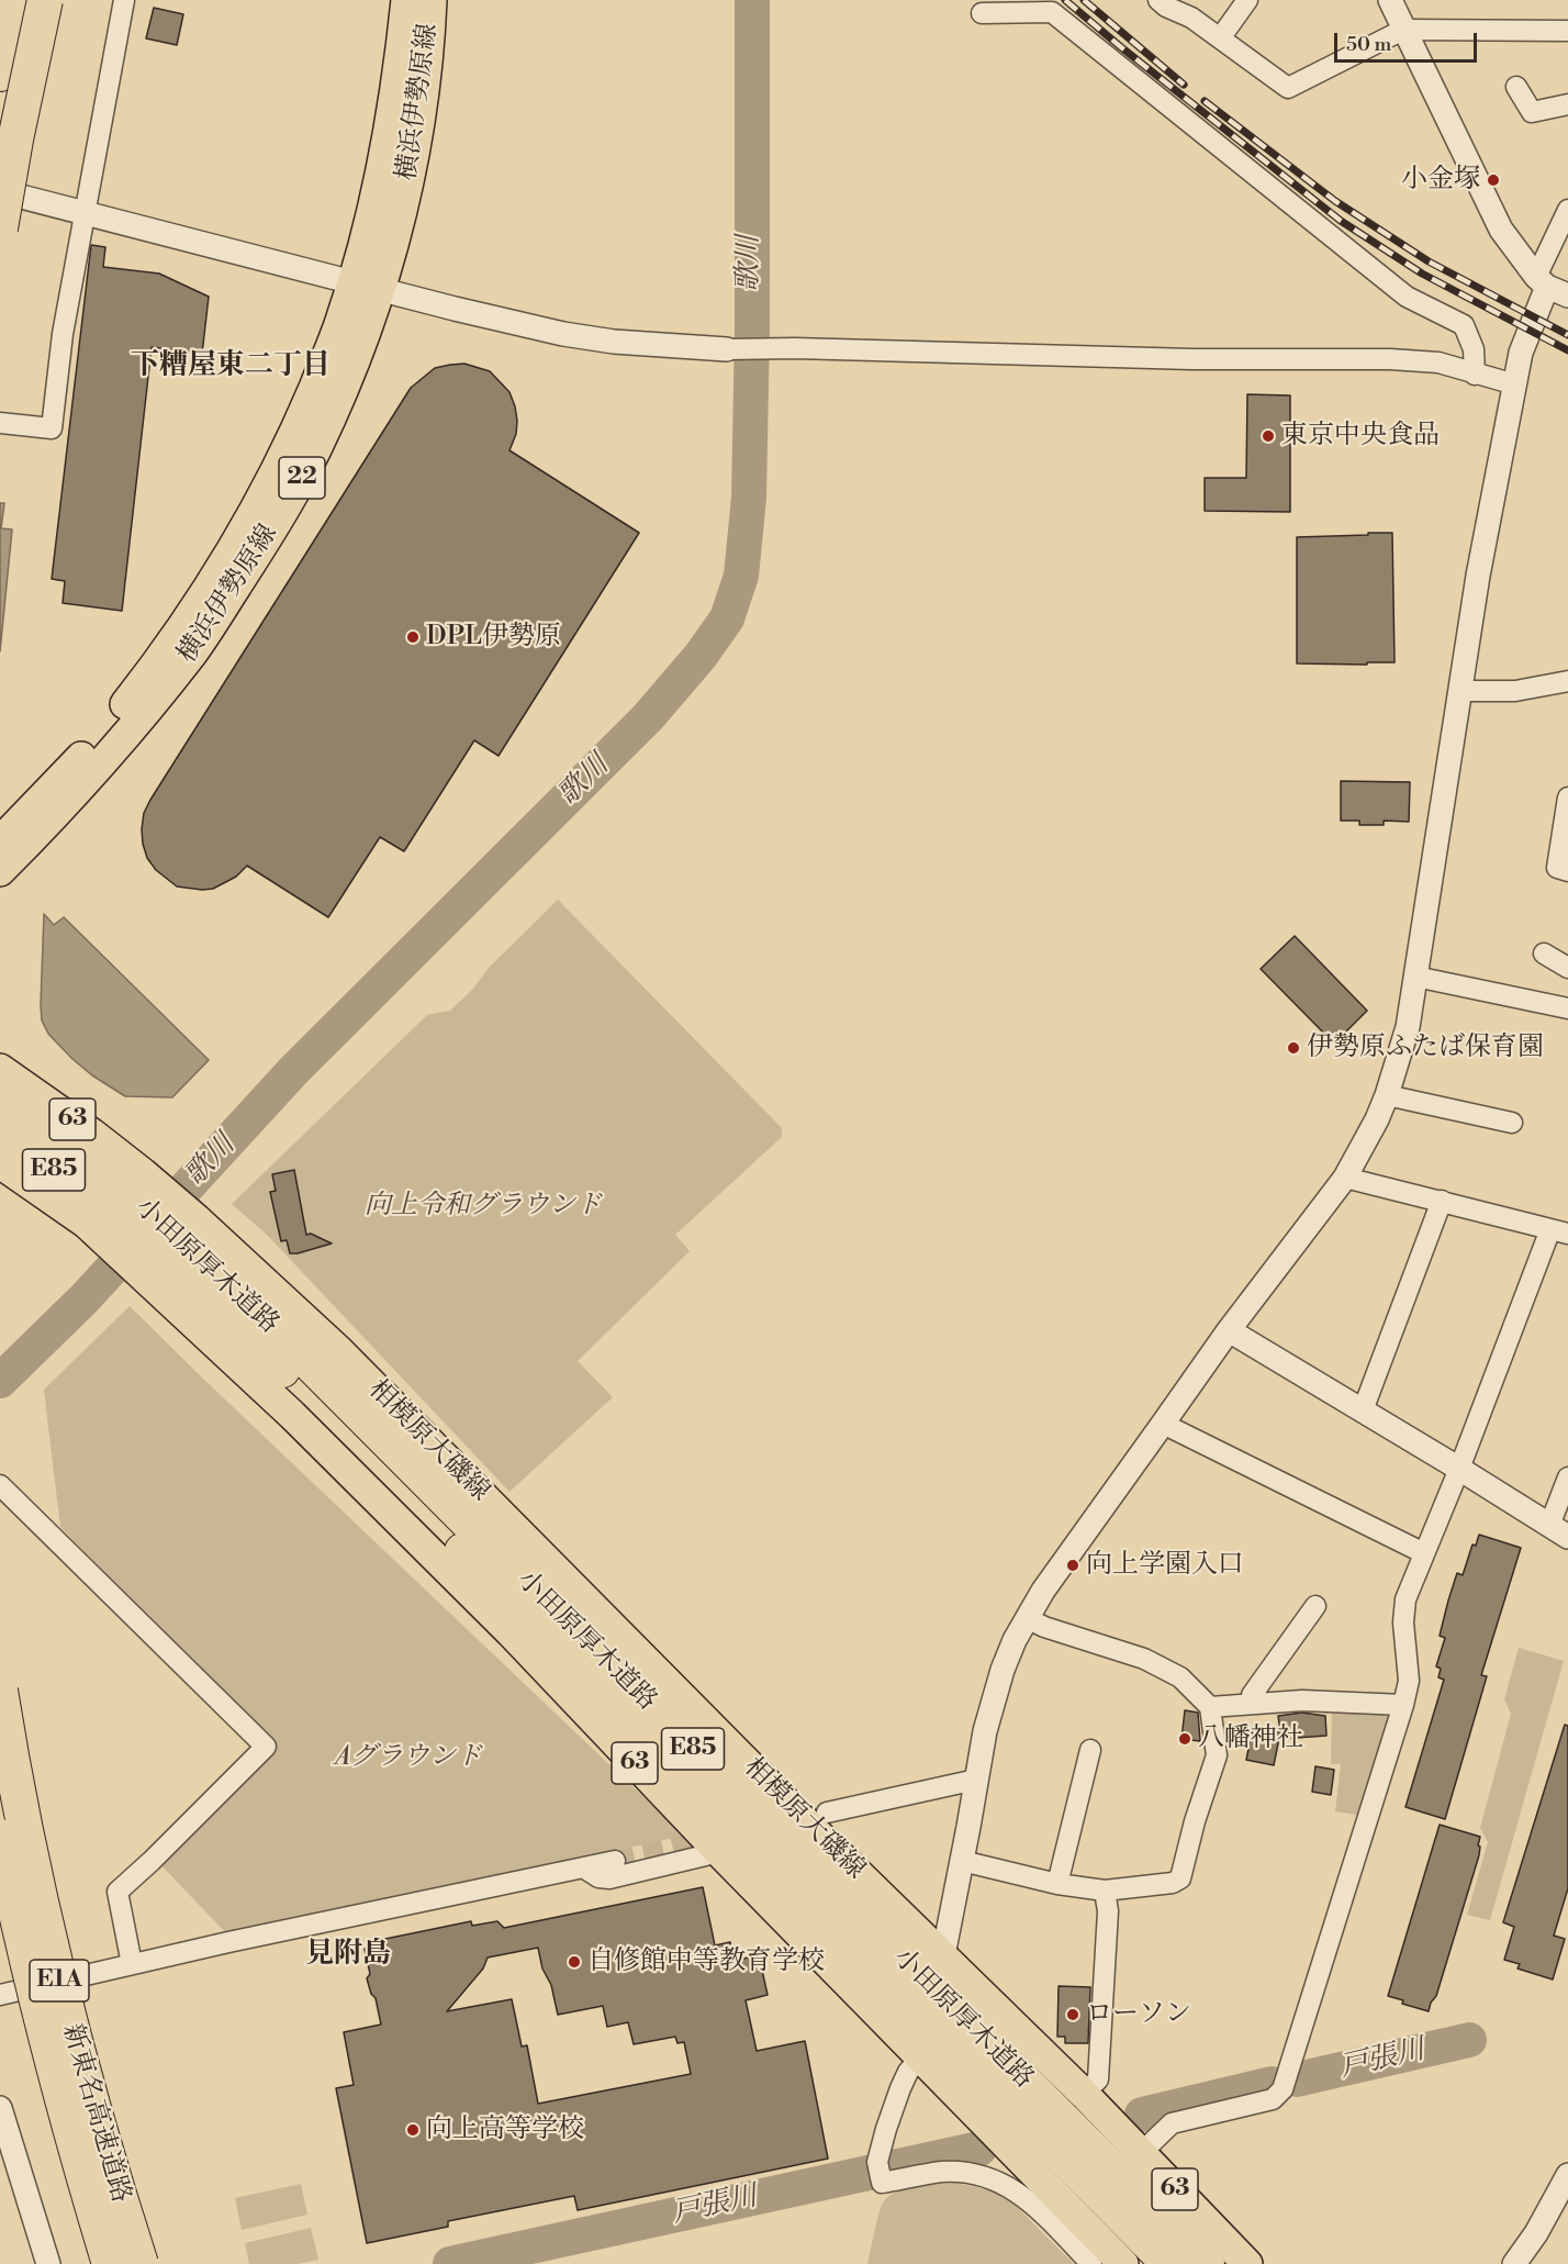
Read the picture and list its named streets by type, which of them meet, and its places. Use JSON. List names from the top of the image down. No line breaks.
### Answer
{"streets":{"highway":["E85","小田原厚木道路","E1A","新東名高速道路"],"main road":["横浜伊勢原線","22","63","相模原大磯線"]},"crossings":[["小田原厚木道路","相模原大磯線"]],"districts":["下糟屋東二丁目","見附島"],"water":["歌川","戸張川"],"parks":["向上令和グラウンド","Aグラウンド"],"places":["小金塚","東京中央食品","DPL伊勢原","伊勢原ふたば保育園","向上学園入口","八幡神社","自修館中等教育学校","ローソン","向上高等学校"],"scale_bar":"50 m"}
